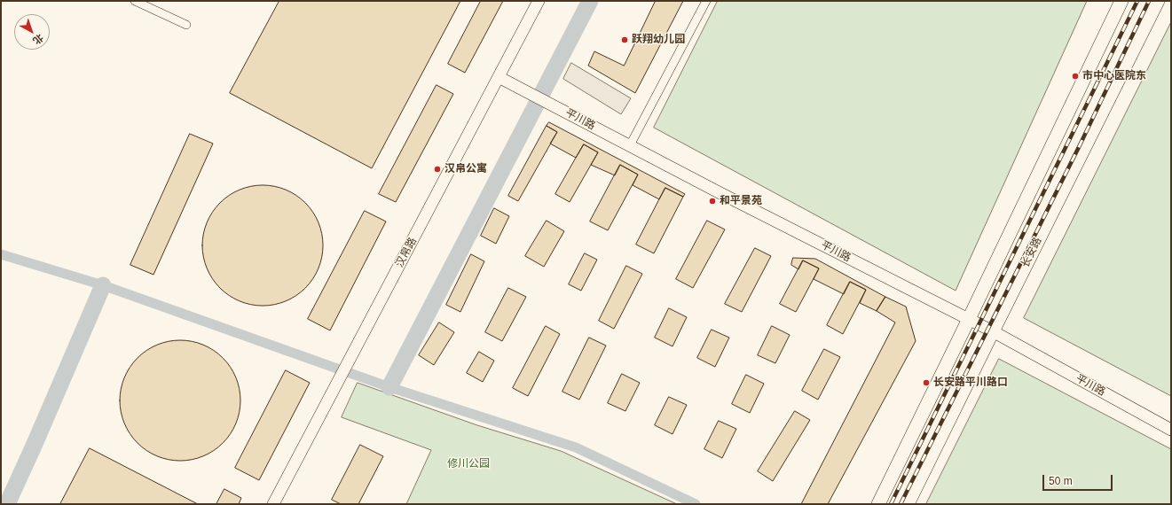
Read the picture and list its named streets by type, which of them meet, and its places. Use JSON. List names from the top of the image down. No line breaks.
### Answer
{"streets":{"main road":["长安路"],"street":["平川路","汉帛路"]},"crossings":[["平川路","汉帛路"],["平川路","长安路"]],"parks":["修川公园"],"places":["跃翔幼儿园","市中心医院东","汉帛公寓","和平景苑","长安路平川路口"],"scale_bar":"50 m","north":"bottom right"}
